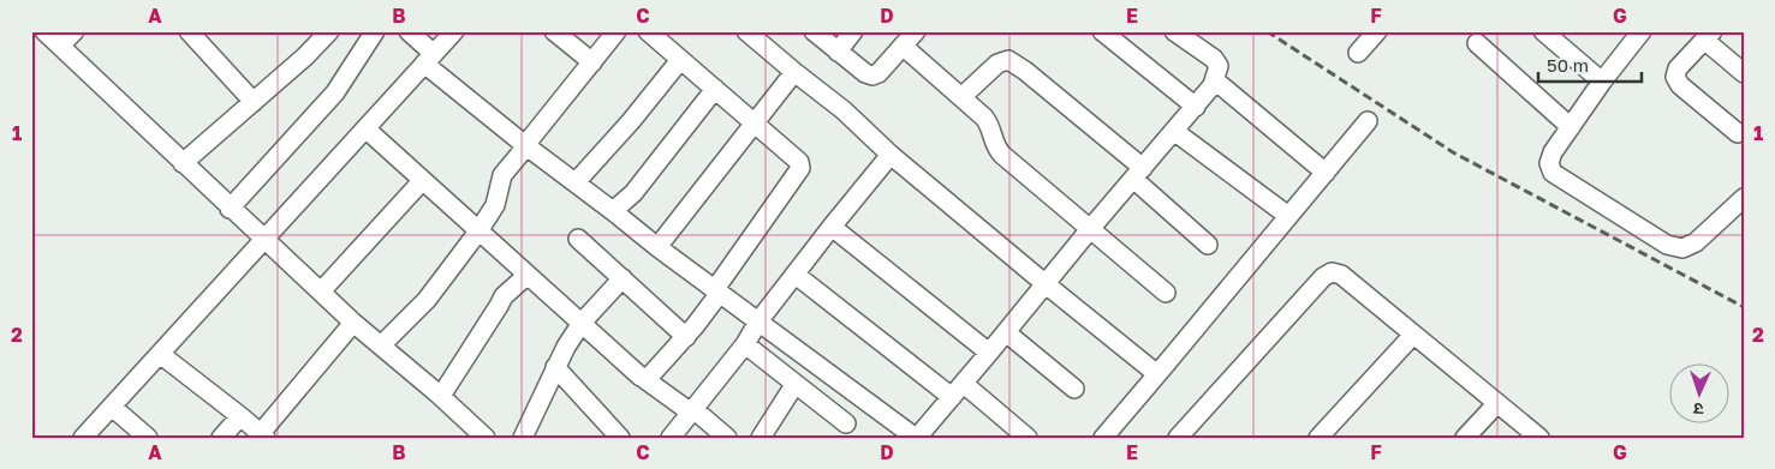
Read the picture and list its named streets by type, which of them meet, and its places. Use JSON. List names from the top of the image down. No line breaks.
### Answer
{"scale_bar":"50 m","north":"bottom","grid":{"columns":["A","B","C","D","E","F","G"],"rows":["1","2"]}}
